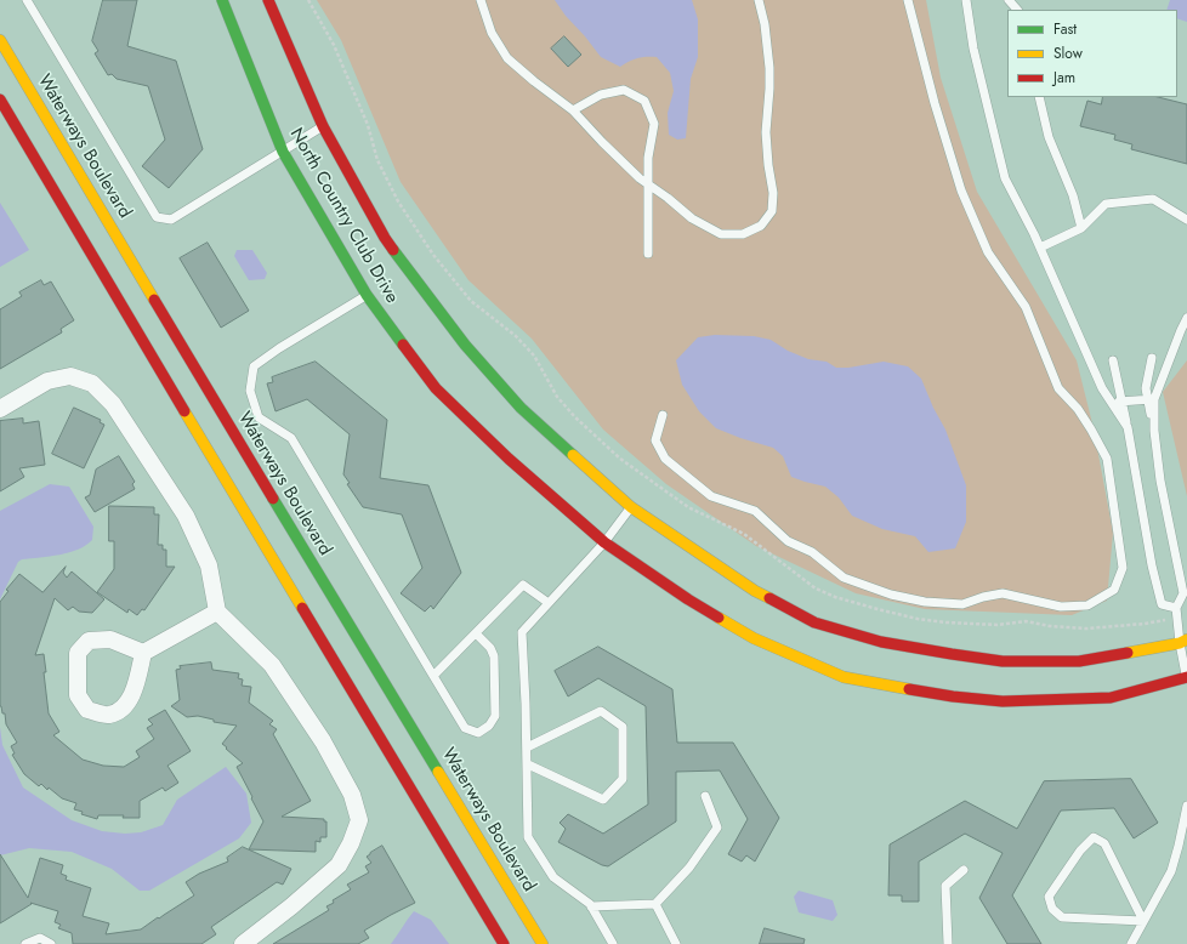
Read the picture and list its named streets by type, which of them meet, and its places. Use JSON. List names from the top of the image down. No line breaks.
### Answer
{"streets":{"street":["Waterways Boulevard","North Country Club Drive"]},"legend":["Fast","Slow","Jam"]}
